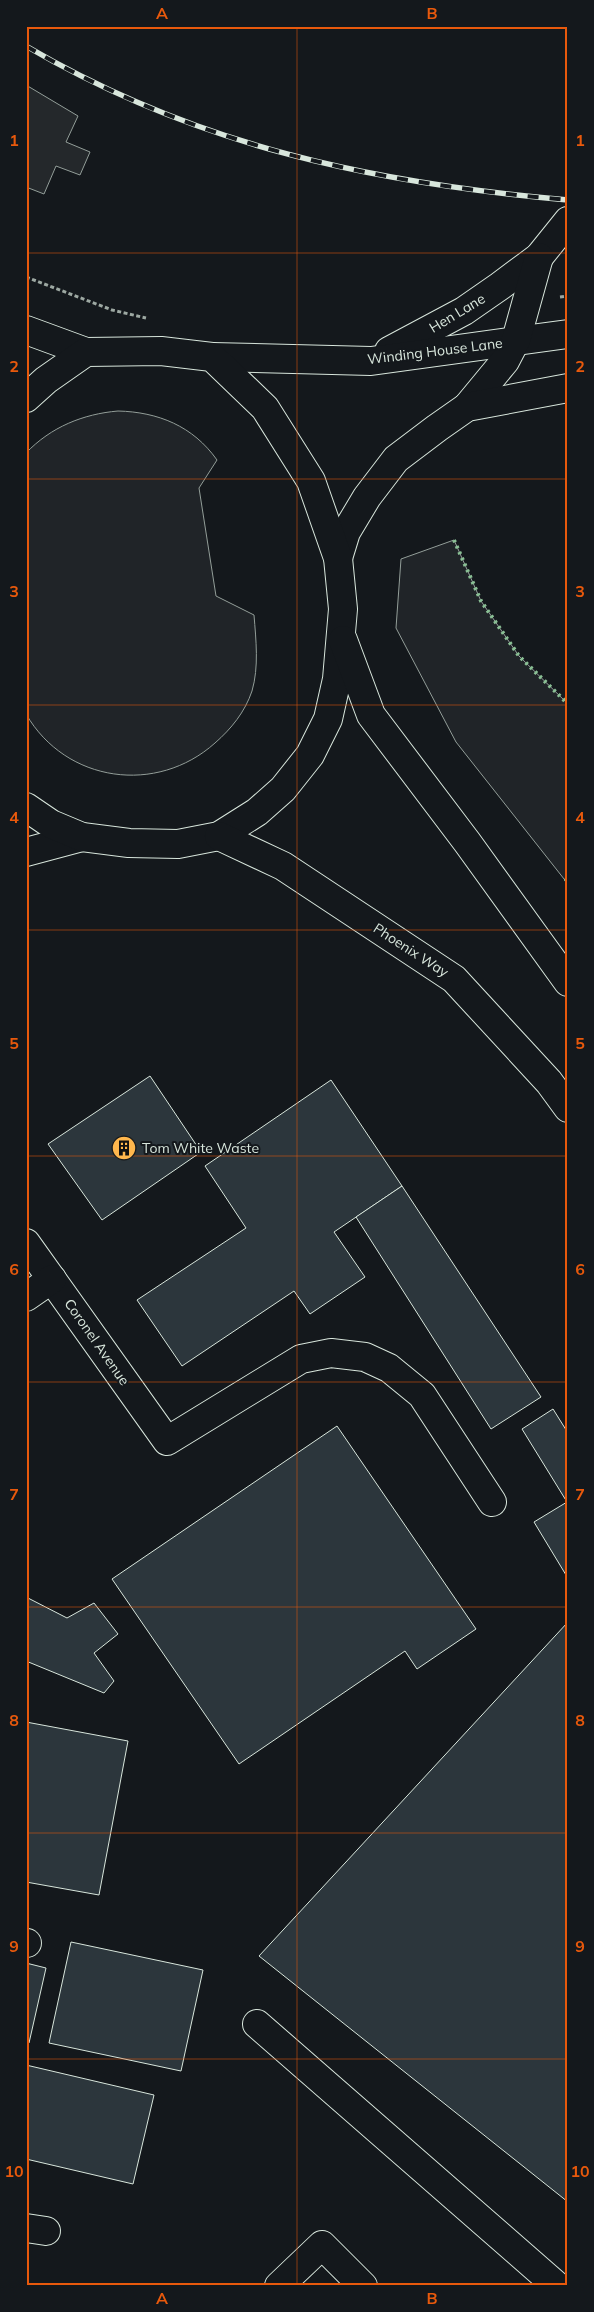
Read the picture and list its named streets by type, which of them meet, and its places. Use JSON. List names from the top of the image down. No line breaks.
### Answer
{"streets":{"main road":["Hen Lane","Winding House Lane","Phoenix Way","Coronel Avenue"]},"crossings":[["Hen Lane","Winding House Lane"]],"places":{"building":["Tom White Waste"]},"grid":{"columns":["A","B"],"rows":["1","2","3","4","5","6","7","8","9","10"]}}
